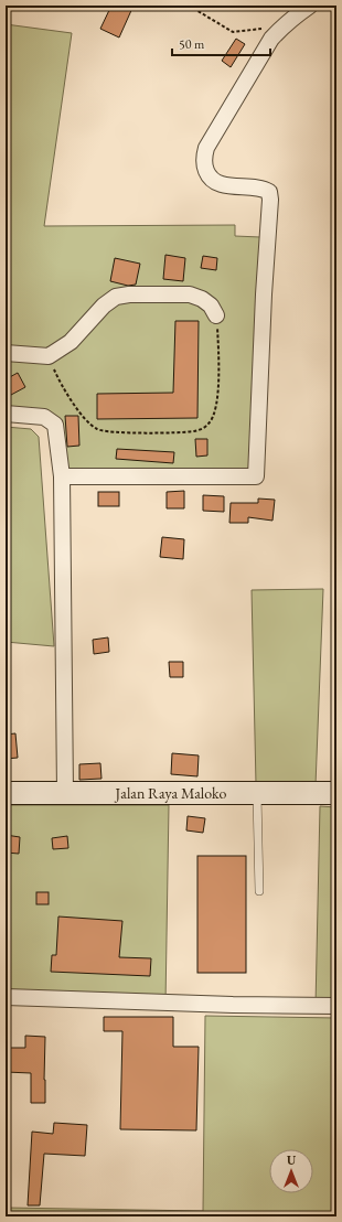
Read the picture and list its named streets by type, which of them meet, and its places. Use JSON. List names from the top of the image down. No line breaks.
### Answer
{"streets":{"street":["Jalan Raya Maloko"]},"scale_bar":"50 m","north":"top"}
